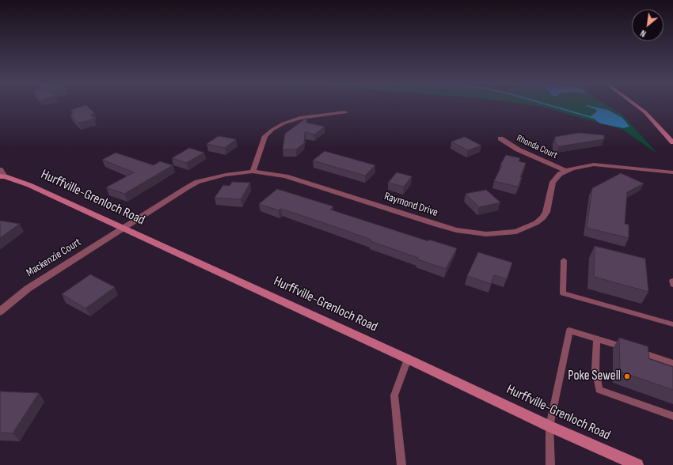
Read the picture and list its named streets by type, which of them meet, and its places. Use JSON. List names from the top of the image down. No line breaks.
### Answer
{"streets":{"main road":["Hurffville-Grenloch Road"],"street":["Rhonda Court","Raymond Drive","Mackenzie Court"]},"crossings":[["Rhonda Court","Raymond Drive"],["Hurffville-Grenloch Road","Raymond Drive"],["Hurffville-Grenloch Road","Mackenzie Court"],["Raymond Drive","Mackenzie Court"]],"places":["Poke Sewell"],"north":"bottom left"}
